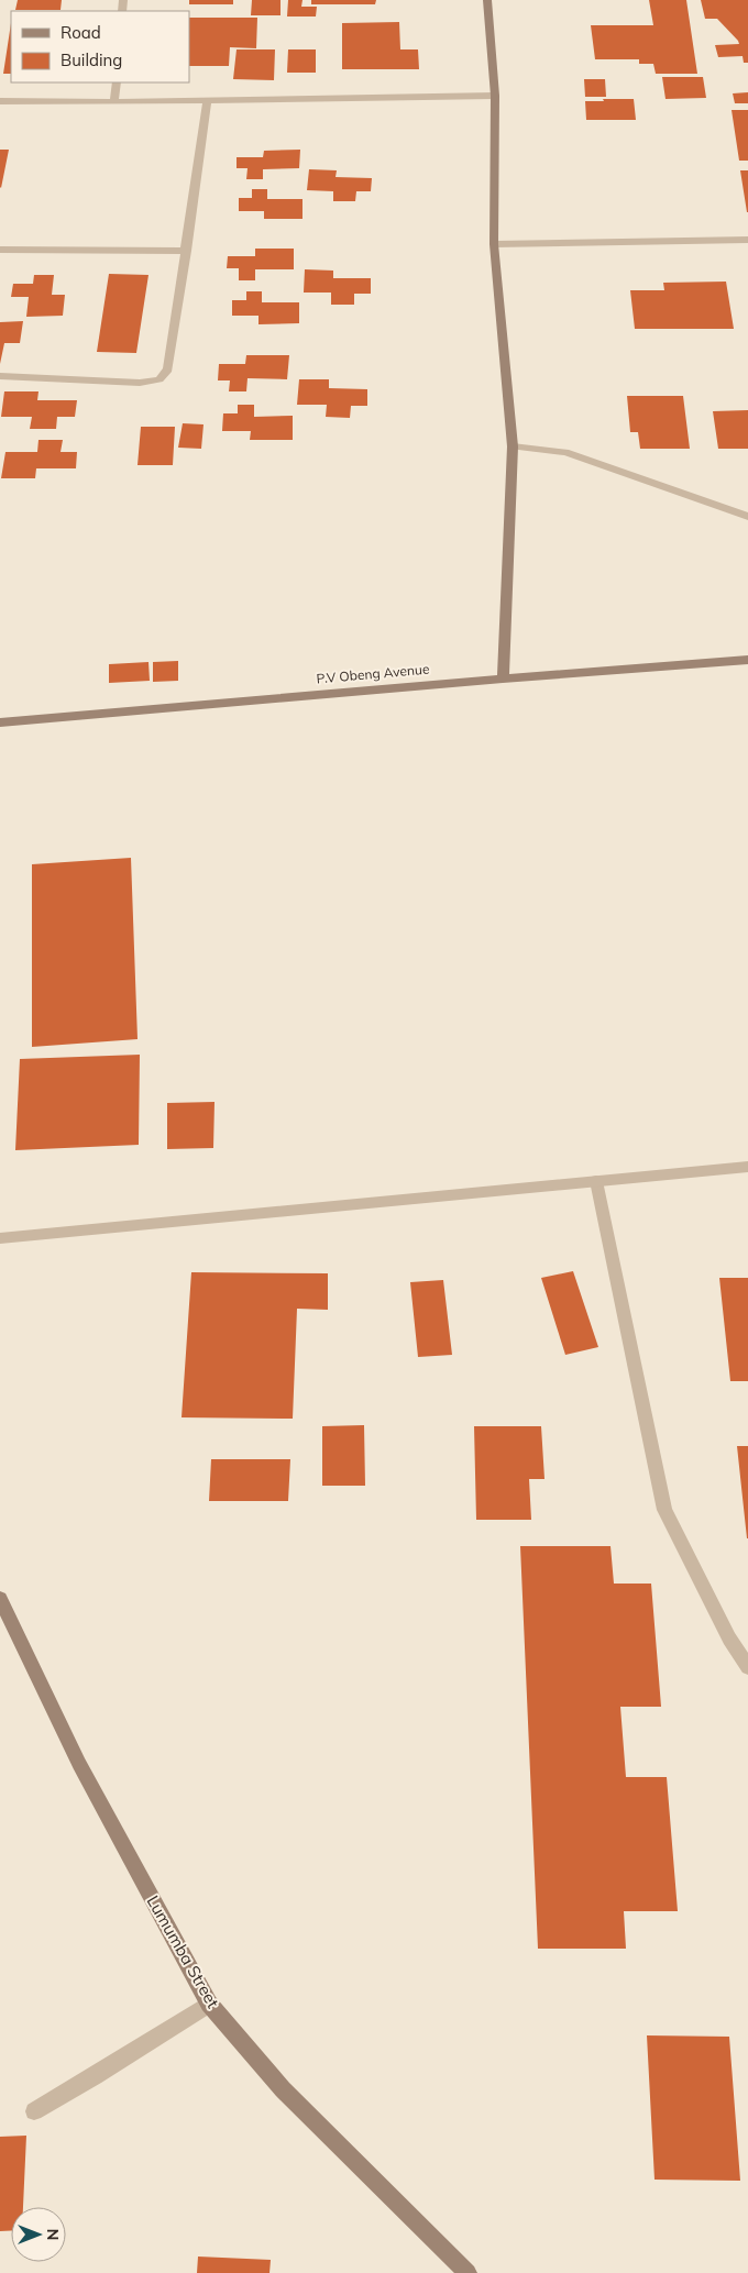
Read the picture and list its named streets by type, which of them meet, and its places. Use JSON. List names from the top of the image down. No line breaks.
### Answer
{"streets":{"street":["P.V Obeng Avenue","Lumumba Street"]},"legend":["Road","Building"],"north":"right"}
